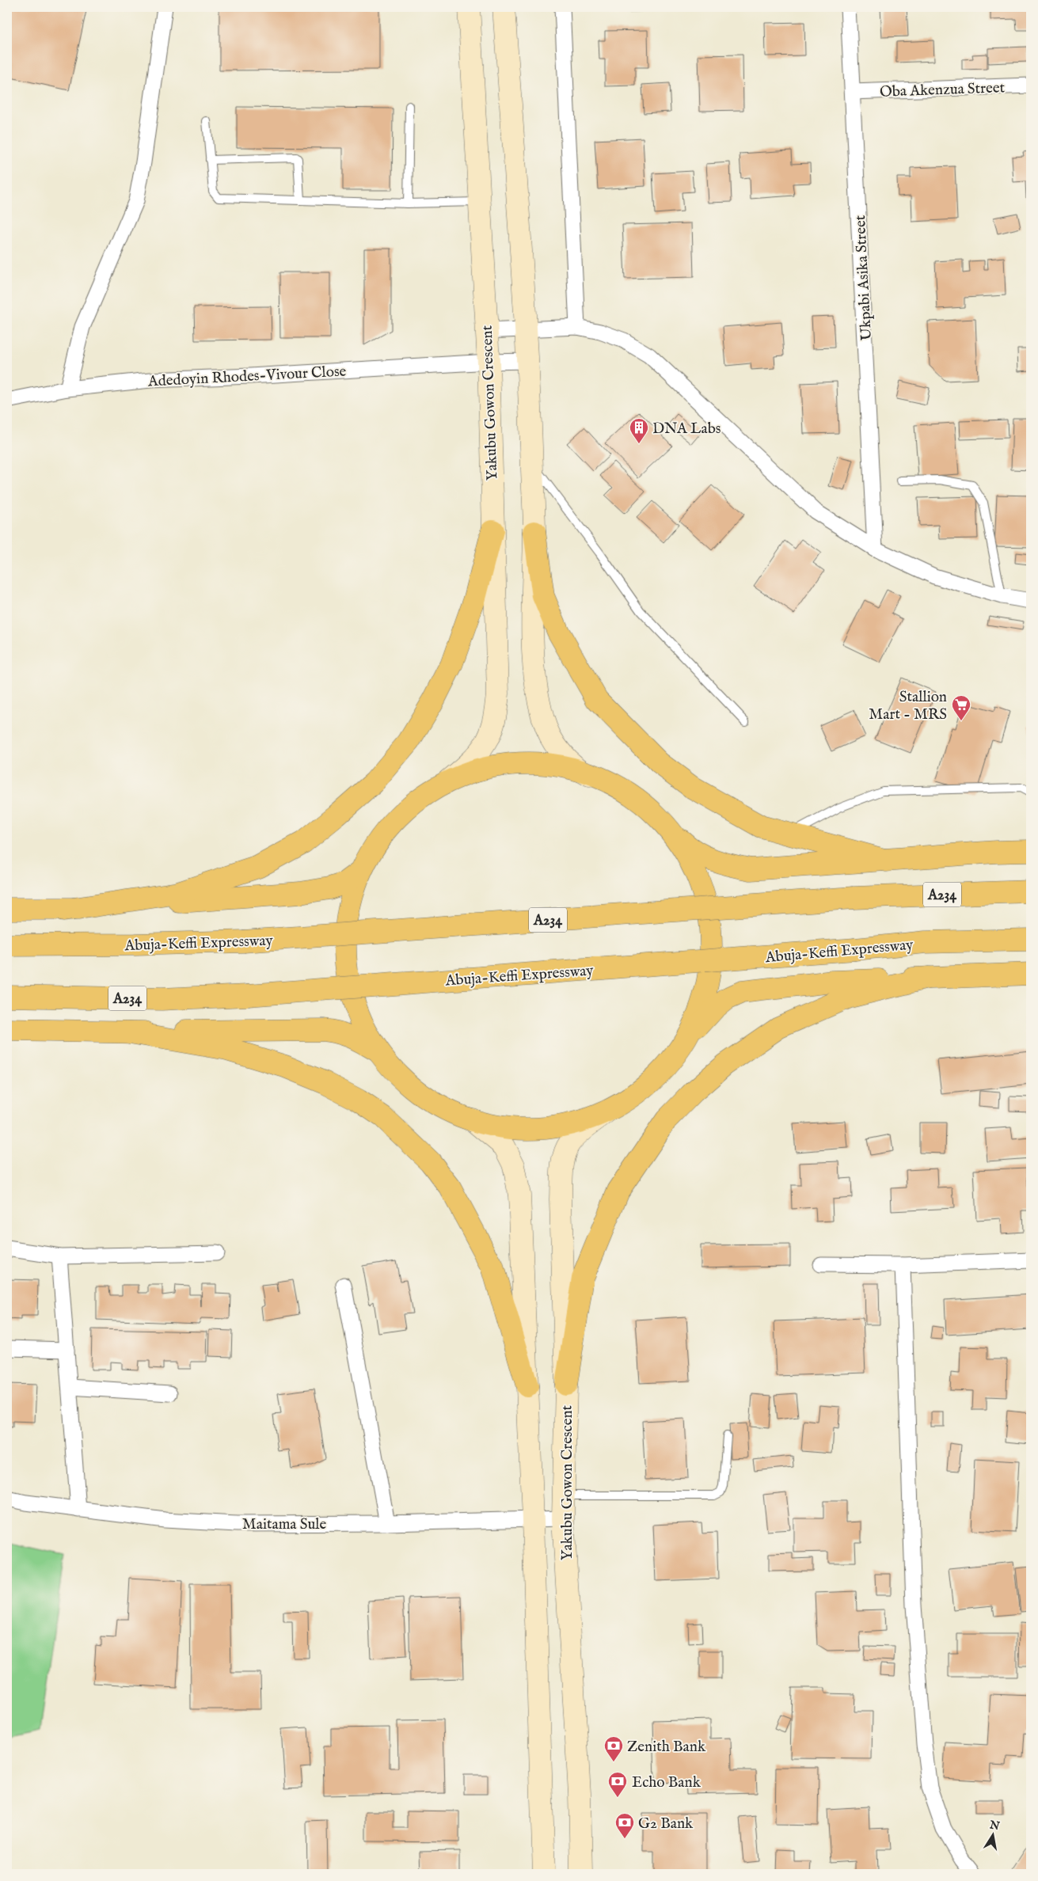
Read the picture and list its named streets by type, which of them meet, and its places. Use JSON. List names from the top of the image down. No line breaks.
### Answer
{"streets":{"highway":["A234","Abuja-Keffi Expressway"],"main road":["Yakubu Gowon Crescent"],"street":["Oba Akenzua Street","Ukpabi Asika Street","Adedoyin Rhodes-Vivour Close","Maitama Sule"]},"crossings":[["Oba Akenzua Street","Ukpabi Asika Street"],["Adedoyin Rhodes-Vivour Close","Yakubu Gowon Crescent"],["Yakubu Gowon Crescent","Maitama Sule"]],"places":{"building":["DNA Labs"],"supermarket":["Stallion Mart - MRS"],"bank":["Zenith Bank","Echo Bank","G2 Bank"]},"north":"top"}
